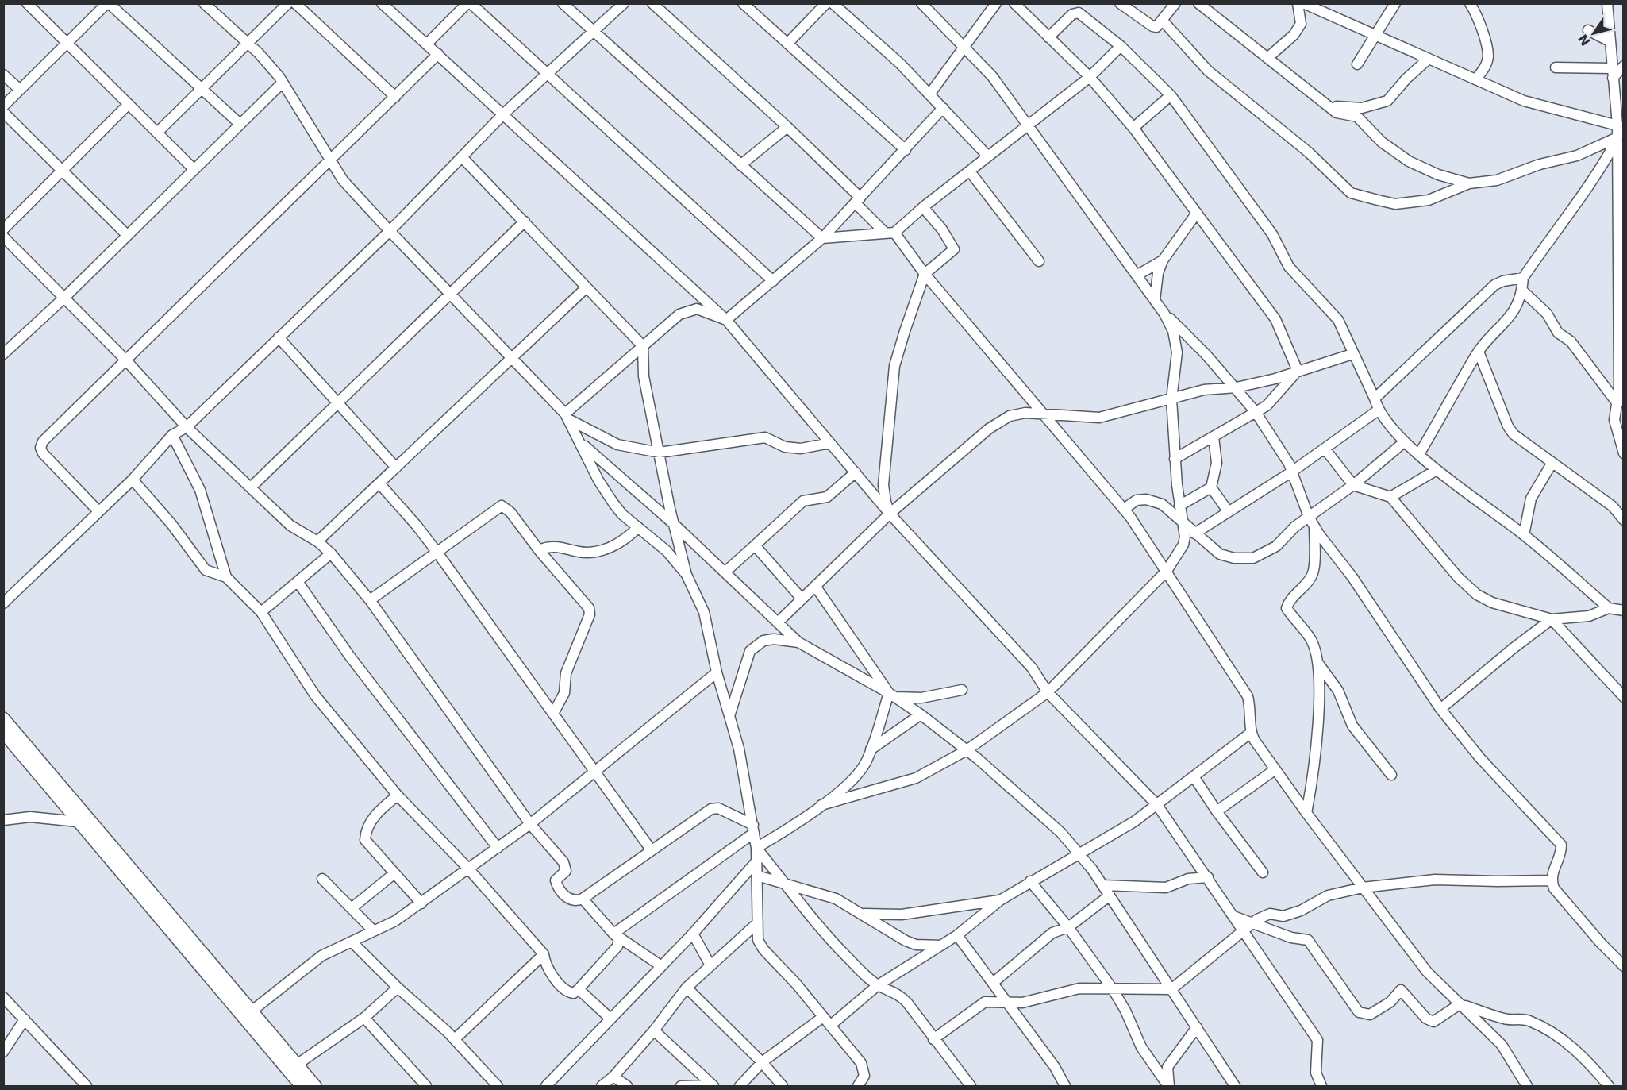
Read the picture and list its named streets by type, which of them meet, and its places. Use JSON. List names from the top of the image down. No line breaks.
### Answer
{"north":"bottom left"}
